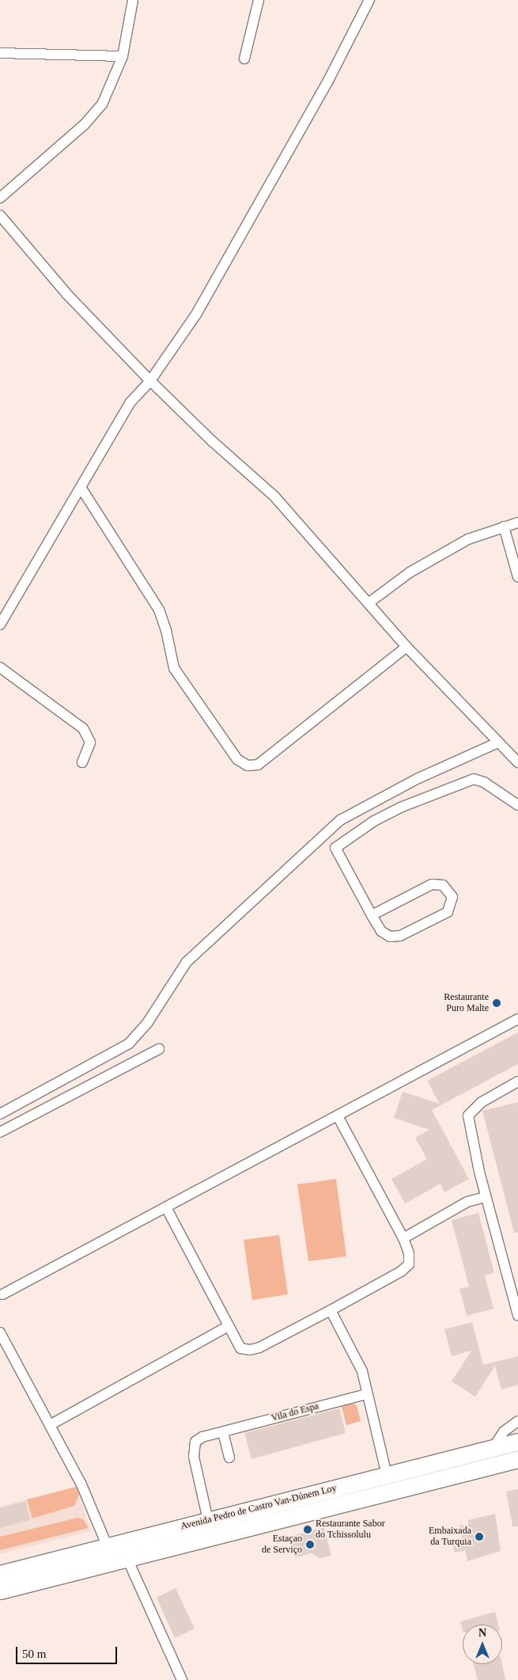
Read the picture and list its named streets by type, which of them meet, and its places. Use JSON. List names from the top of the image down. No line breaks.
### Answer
{"streets":{"highway":["Avenida Pedro de Castro Van-Dúnem Loy"],"street":["Vila do Espa"]},"crossings":[["Vila do Espa","Avenida Pedro de Castro Van-Dúnem Loy"]],"places":["Restaurante Puro Malte","Restaurante Sabor do Tchissolulu","Embaixada da Turquia","Estaçao de Serviço"],"scale_bar":"50 m","north":"top"}
